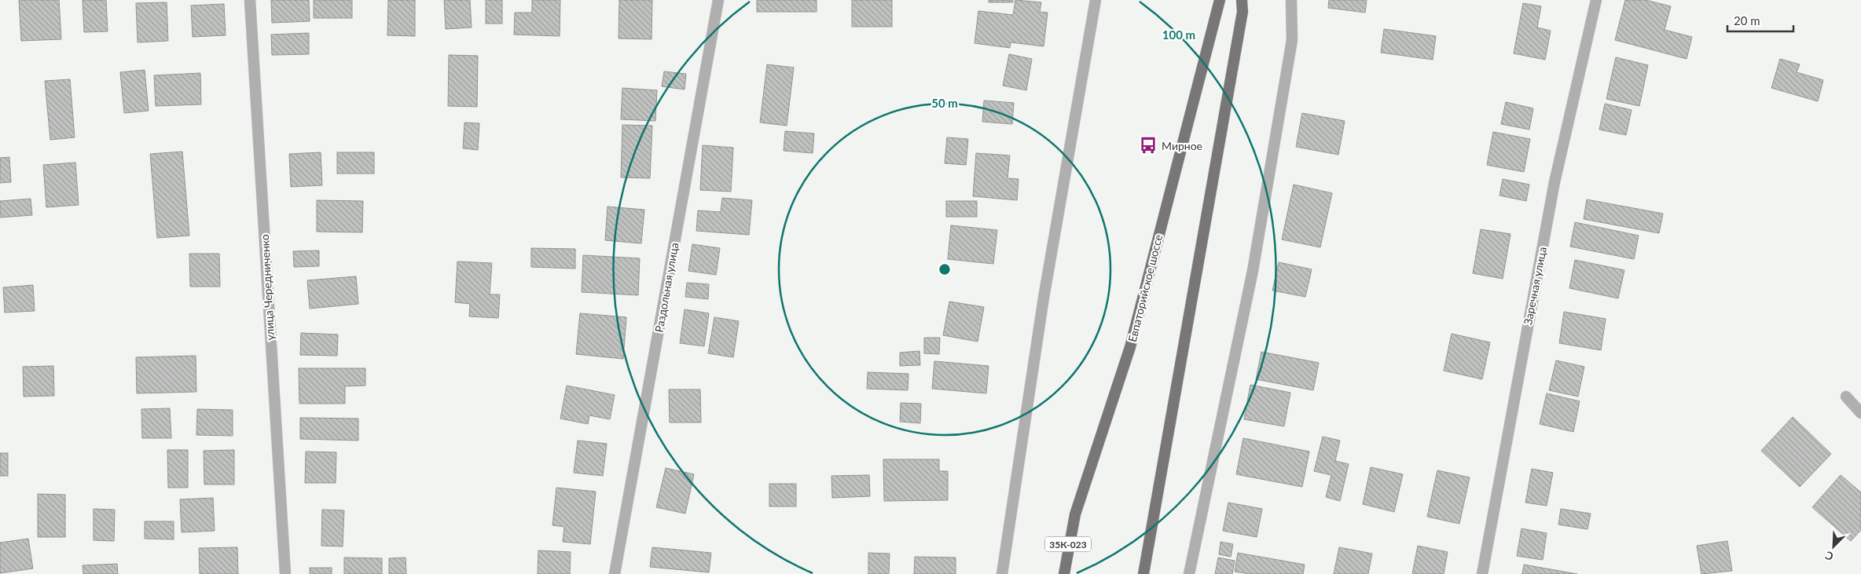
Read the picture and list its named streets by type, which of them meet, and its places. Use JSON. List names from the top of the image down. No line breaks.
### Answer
{"streets":{"main road":["Евпаторийское шоссе","35К-023"],"street":["Заречная улица","улица Чередниченко","Раздольная улица"]},"crossings":[["Евпаторийское шоссе","35К-023"]],"places":{"bus stop":["Мирное"]},"scale_bar":"20 m","north":"bottom left","rings":["100 m","50 m"]}
